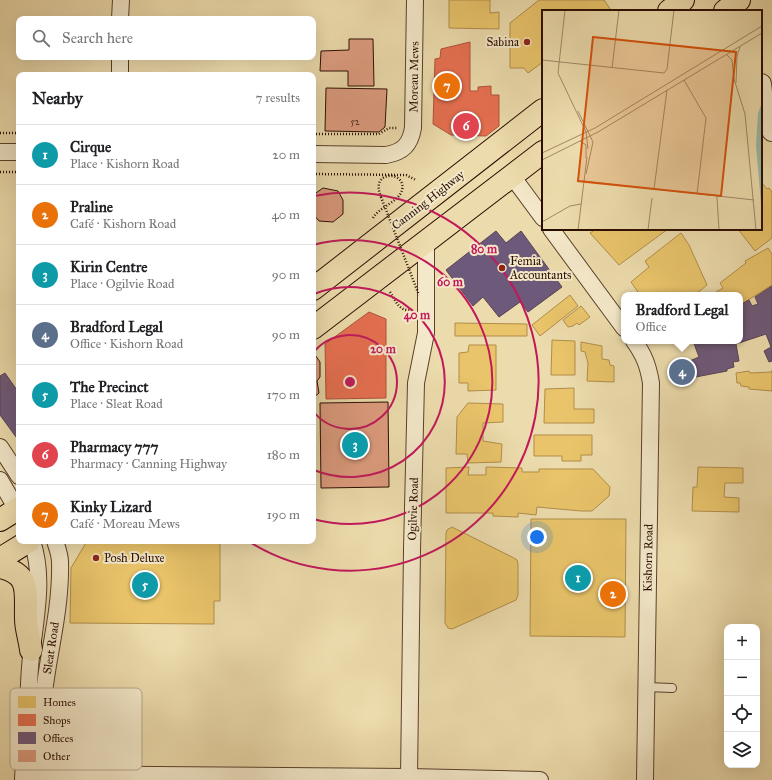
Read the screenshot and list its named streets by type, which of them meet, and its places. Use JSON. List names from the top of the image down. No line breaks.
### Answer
{"streets":{"highway":["Canning Highway"],"street":["Moreau Mews","Ogilvie Road","Kishorn Road","Sleat Road"]},"places":["Sabina","Femia Accountants","Posh Deluxe"],"house_numbers":["52"],"legend":["Homes","Shops","Offices","Other"],"page":{"search":"Search here","pins":["7","6","4","3","1","5","2"],"heading":["Nearby","7 results"],"list":[{"mark":"1","name":"Cirque","note":"Place · Kishorn Road","value":"20 m"},{"mark":"2","name":"Praline","note":"Café · Kishorn Road","value":"40 m"},{"mark":"3","name":"Kirin Centre","note":"Place · Ogilvie Road","value":"90 m"},{"mark":"4","name":"Bradford Legal","note":"Office · Kishorn Road","value":"90 m"},{"mark":"5","name":"The Precinct","note":"Place · Sleat Road","value":"170 m"},{"mark":"6","name":"Pharmacy 777","note":"Pharmacy · Canning Highway","value":"180 m"},{"mark":"7","name":"Kinky Lizard","note":"Café · Moreau Mews","value":"190 m"}],"popup":["Bradford Legal","Office"],"map_buttons":["+","−"]},"rings":["80 m","60 m","40 m","20 m"]}
